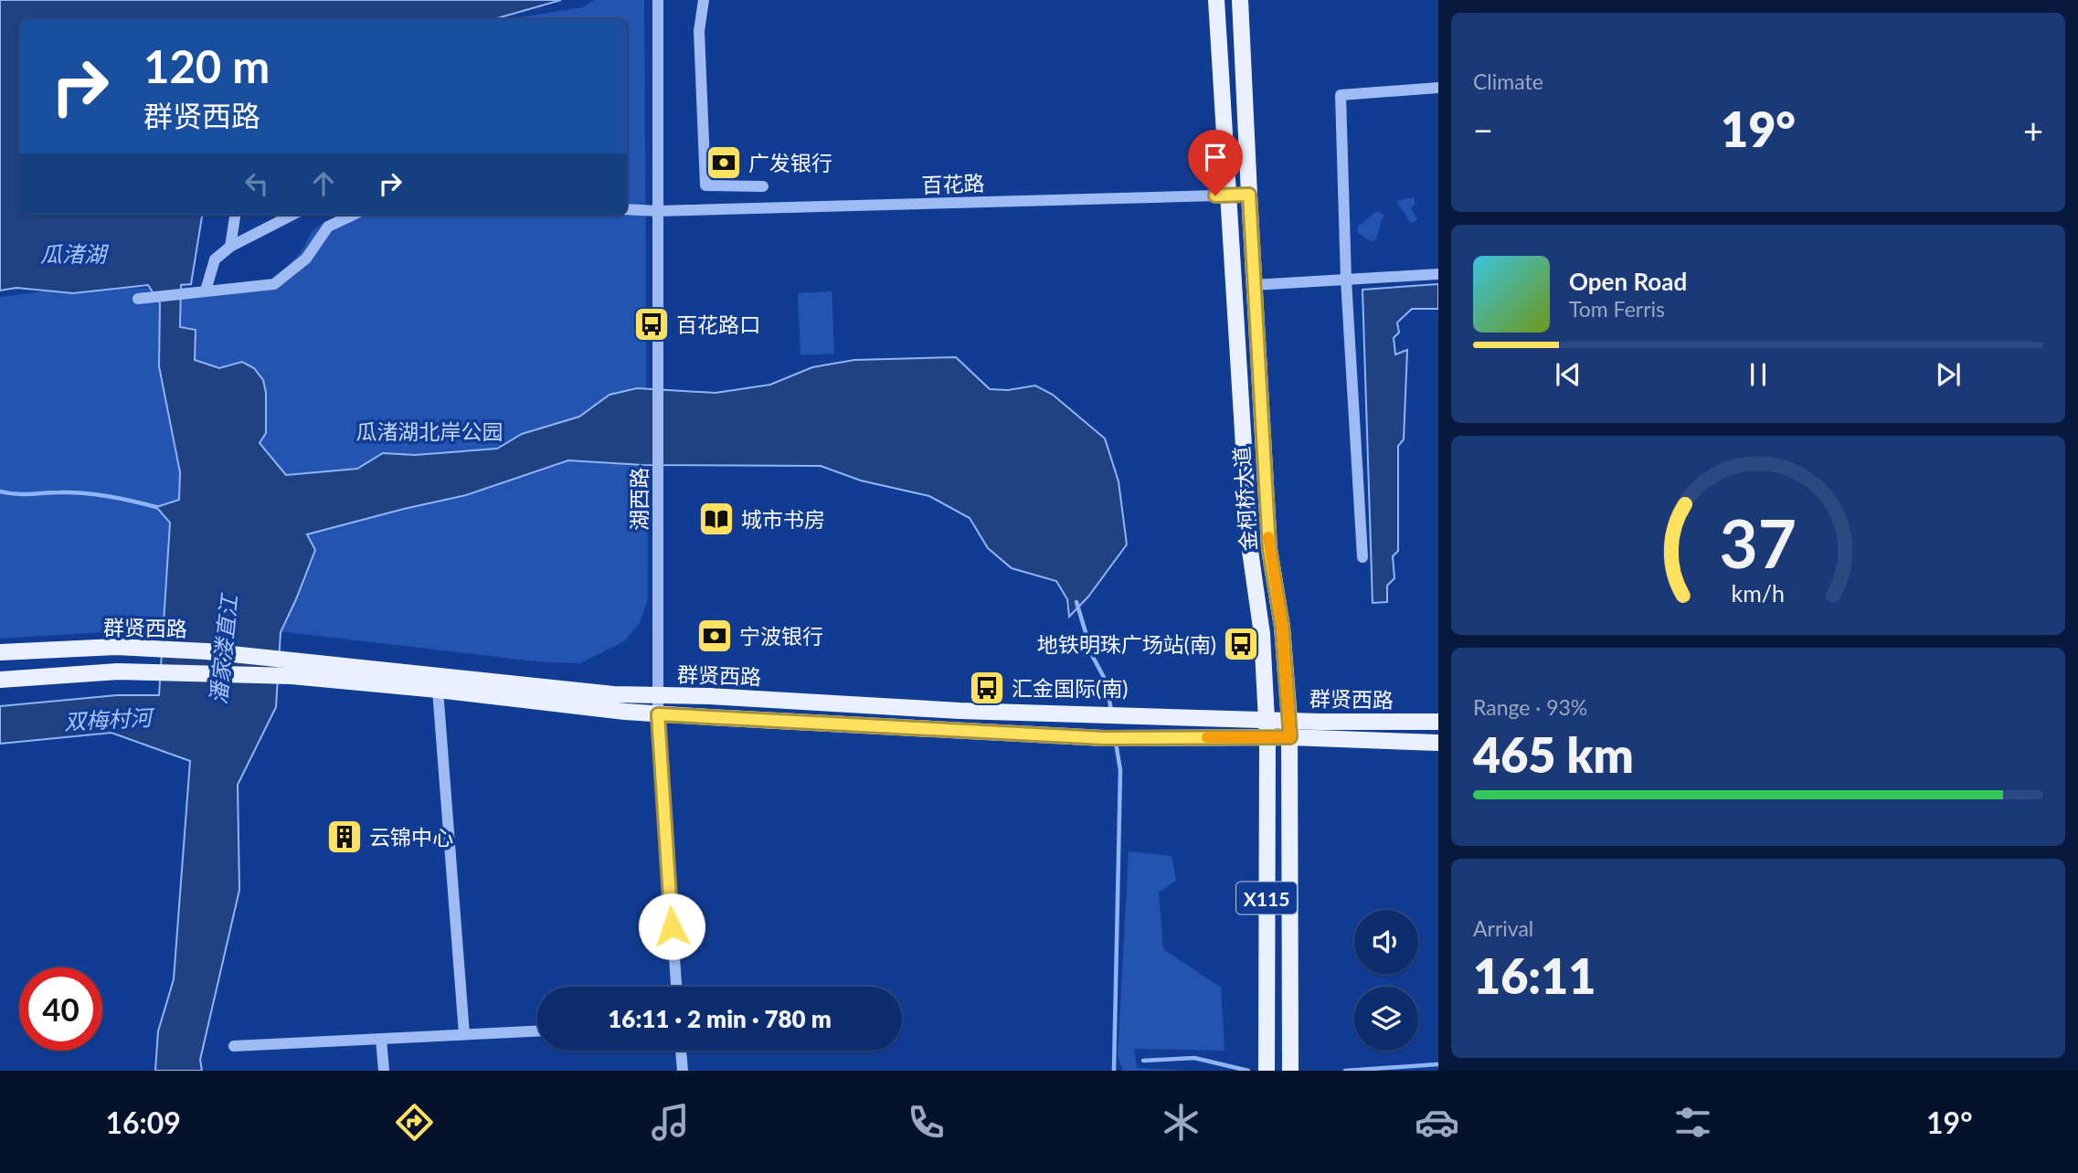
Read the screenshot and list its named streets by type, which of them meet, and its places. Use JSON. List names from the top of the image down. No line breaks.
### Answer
{"streets":{"main road":["金柯桥大道","群贤西路","X115"],"street":["百花路","湖西路"]},"crossings":[["百花路","湖西路"],["百花路","金柯桥大道"],["湖西路","群贤西路"],["金柯桥大道","群贤西路"]],"water":["瓜渚湖","潘家溇直江","双梅村河"],"parks":["瓜渚湖北岸公园"],"places":{"bank":["广发银行","宁波银行"],"bus stop":["百花路口","地铁明珠广场站(南)","汇金国际(南)"],"library":["城市书房"],"building":["云锦中心"]},"page":{"tile":["Climate",["Range · 93%","465 km"],["Arrival","16:11"]],"turn":["120 m","群贤西路"],"heat":["−","19°","+"],"song":["Open Road","Tom Ferris"],"limit":"40","trip":"16:11 · 2 min · 780 m","tabs":["16:09","19°"],"gauge":["37","km/h"]}}
